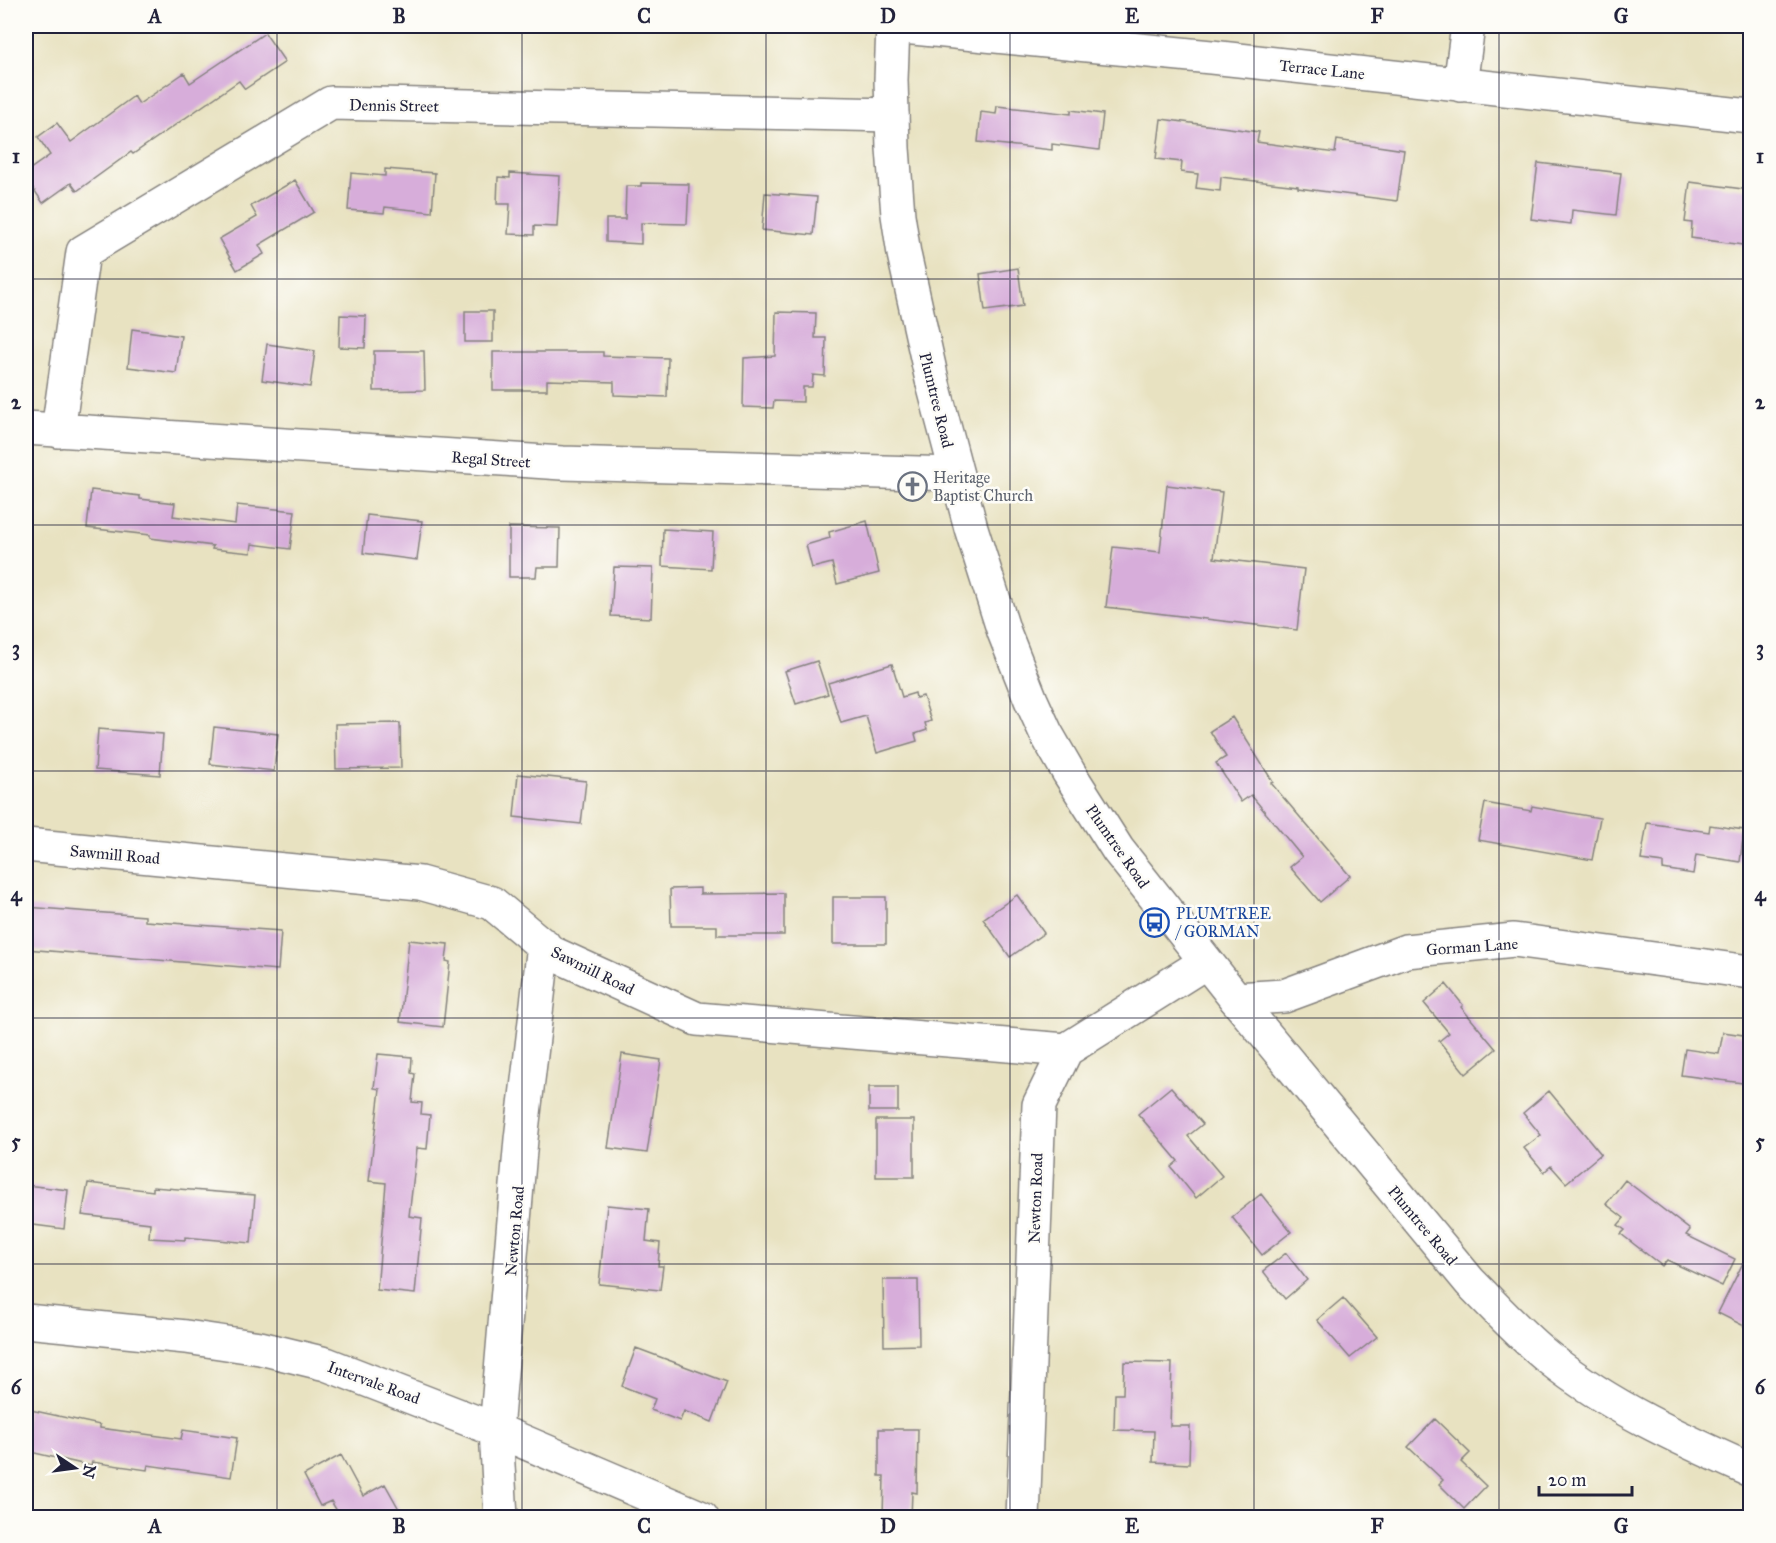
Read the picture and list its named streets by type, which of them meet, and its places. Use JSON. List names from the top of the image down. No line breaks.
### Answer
{"streets":{"street":["Terrace Lane","Dennis Street","Plumtree Road","Regal Street","Sawmill Road","Gorman Lane","Newton Road","Intervale Road"]},"crossings":[["Terrace Lane","Plumtree Road"],["Dennis Street","Plumtree Road"],["Dennis Street","Regal Street"],["Plumtree Road","Regal Street"],["Plumtree Road","Gorman Lane"],["Sawmill Road","Newton Road"],["Newton Road","Intervale Road"]],"places":{"church":["Heritage Baptist Church"],"bus stop":["PLUMTREE / GORMAN"]},"scale_bar":"20 m","north":"right","grid":{"columns":["A","B","C","D","E","F","G"],"rows":["1","2","3","4","5","6"]}}
